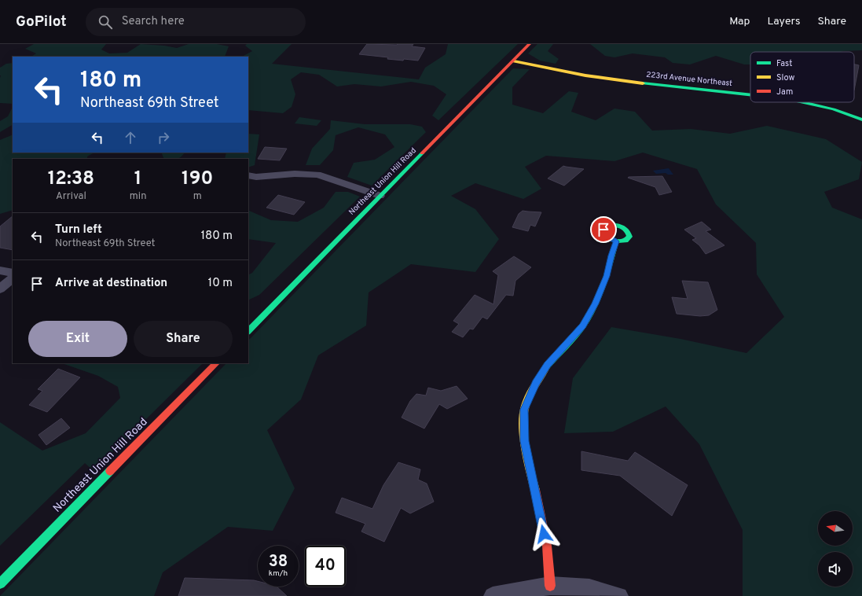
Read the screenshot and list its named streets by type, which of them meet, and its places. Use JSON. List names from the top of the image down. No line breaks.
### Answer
{"streets":{"street":["223rd Avenue Northeast","Northeast Union Hill Road"]},"crossings":[["223rd Avenue Northeast","Northeast Union Hill Road"]],"legend":["Fast","Slow","Jam"],"north":"left","page":{"header":"GoPilot","search":"Search here","nav":["Map","Layers","Share"],"turn":["180 m","Northeast 69th Street"],"eta":["12:38","Arrival","1","min","190","m"],"list":[{"name":"Turn left","note":"Northeast 69th Street","value":"180 m"},{"name":"Arrive at destination","value":"10 m"}],"buttons":["Exit","Share"],"speed":"38 km/h","limit":"40"}}
